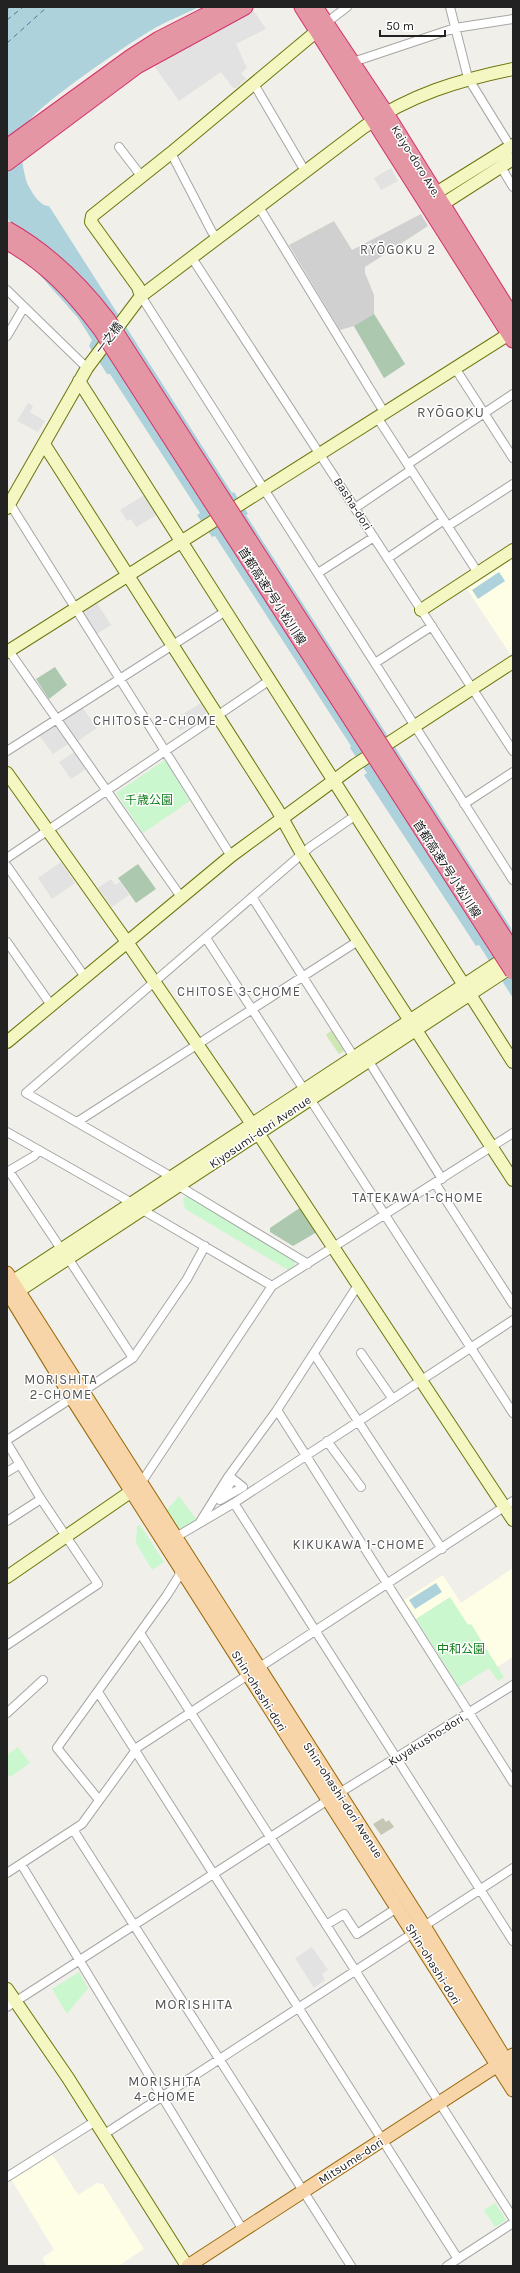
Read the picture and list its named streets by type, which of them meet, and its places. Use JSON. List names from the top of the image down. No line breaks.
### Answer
{"streets":{"highway":["Keiyo-doro Ave.","首都高速7号小松川線"],"main road":["Shin-ohashi-dori","Shin-ohashi-dori Avenue","Mitsume-dori"],"street":["一之橋","Basha-dori","Kiyosumi-dori Avenue","Kuyakusho-dori"]},"crossings":[["Keiyo-doro Ave.","一之橋"],["一之橋","Basha-dori"],["首都高速7号小松川線","Kiyosumi-dori Avenue"],["Kiyosumi-dori Avenue","Shin-ohashi-dori"],["Shin-ohashi-dori","Kuyakusho-dori"],["Shin-ohashi-dori","Shin-ohashi-dori Avenue"],["Shin-ohashi-dori","Mitsume-dori"],["Kuyakusho-dori","Shin-ohashi-dori Avenue"]],"districts":["RYŌGOKU 2","RYŌGOKU","CHITOSE 2-CHOME","CHITOSE 3-CHOME","TATEKAWA 1-CHOME","MORISHITA 2-CHOME","KIKUKAWA 1-CHOME","MORISHITA","MORISHITA 4-CHOME"],"parks":["千歳公園","中和公園"],"scale_bar":"50 m"}
